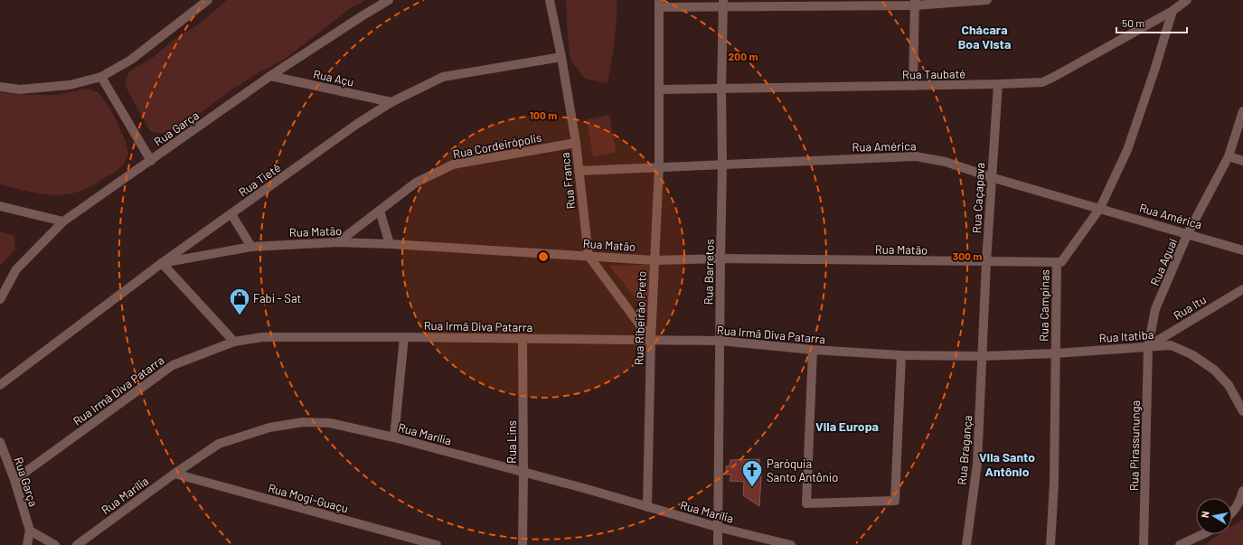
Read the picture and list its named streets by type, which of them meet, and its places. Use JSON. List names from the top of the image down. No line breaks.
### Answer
{"streets":{"street":["Rua Taubaté","Rua Açu","Rua Garça","Rua Cordeirópolis","Rua América","Rua Tietê","Rua Franca","Rua Caçapava","Rua Matão","Rua Aguaí","Rua Barretos","Rua Campinas","Rua Itu","Rua Ribeirão Preto","Rua Irmã Diva Patarra","Rua Itatiba","Rua Marília","Rua Lins","Rua Pirassununga","Rua Bragança","Rua Mogi-Guaçu"]},"crossings":[["Rua Taubaté","Rua Caçapava"],["Rua Taubaté","Rua Barretos"],["Rua Taubaté","Rua Campinas"],["Rua Taubaté","Rua Ribeirão Preto"],["Rua Açu","Rua Garça"],["Rua Açu","Rua Tietê"],["Rua Garça","Rua Irmã Diva Patarra"],["Rua Cordeirópolis","Rua Franca"],["Rua Cordeirópolis","Rua Matão"],["Rua América","Rua Franca"],["Rua América","Rua Caçapava"],["Rua América","Rua Aguaí"],["Rua América","Rua Barretos"],["Rua América","Rua Campinas"],["Rua América","Rua Ribeirão Preto"],["Rua Tietê","Rua Franca"],["Rua Tietê","Rua Matão"],["Rua Franca","Rua Matão"],["Rua Franca","Rua Ribeirão Preto"],["Rua Franca","Rua Irmã Diva Patarra"],["Rua Caçapava","Rua Matão"],["Rua Caçapava","Rua Irmã Diva Patarra"],["Rua Caçapava","Rua Itatiba"],["Rua Caçapava","Rua Bragança"],["Rua Matão","Rua Barretos"],["Rua Matão","Rua Campinas"],["Rua Matão","Rua Ribeirão Preto"],["Rua Aguaí","Rua Itu"],["Rua Aguaí","Rua Itatiba"],["Rua Aguaí","Rua Pirassununga"],["Rua Barretos","Rua Irmã Diva Patarra"],["Rua Barretos","Rua Marília"],["Rua Campinas","Rua Itatiba"],["Rua Itu","Rua Itatiba"],["Rua Itu","Rua Pirassununga"],["Rua Ribeirão Preto","Rua Irmã Diva Patarra"],["Rua Ribeirão Preto","Rua Marília"],["Rua Irmã Diva Patarra","Rua Itatiba"],["Rua Irmã Diva Patarra","Rua Lins"],["Rua Irmã Diva Patarra","Rua Bragança"],["Rua Itatiba","Rua Pirassununga"],["Rua Itatiba","Rua Bragança"],["Rua Marília","Rua Lins"],["Rua Marília","Rua Mogi-Guaçu"]],"districts":["Chácara Boa Vista","Vila Europa","Vila Santo Antônio"],"places":{"shop":["Fabi - Sat"],"church":["Paróquia Santo Antônio"]},"scale_bar":"50 m","north":"left","rings":["200 m","100 m","300 m"]}
